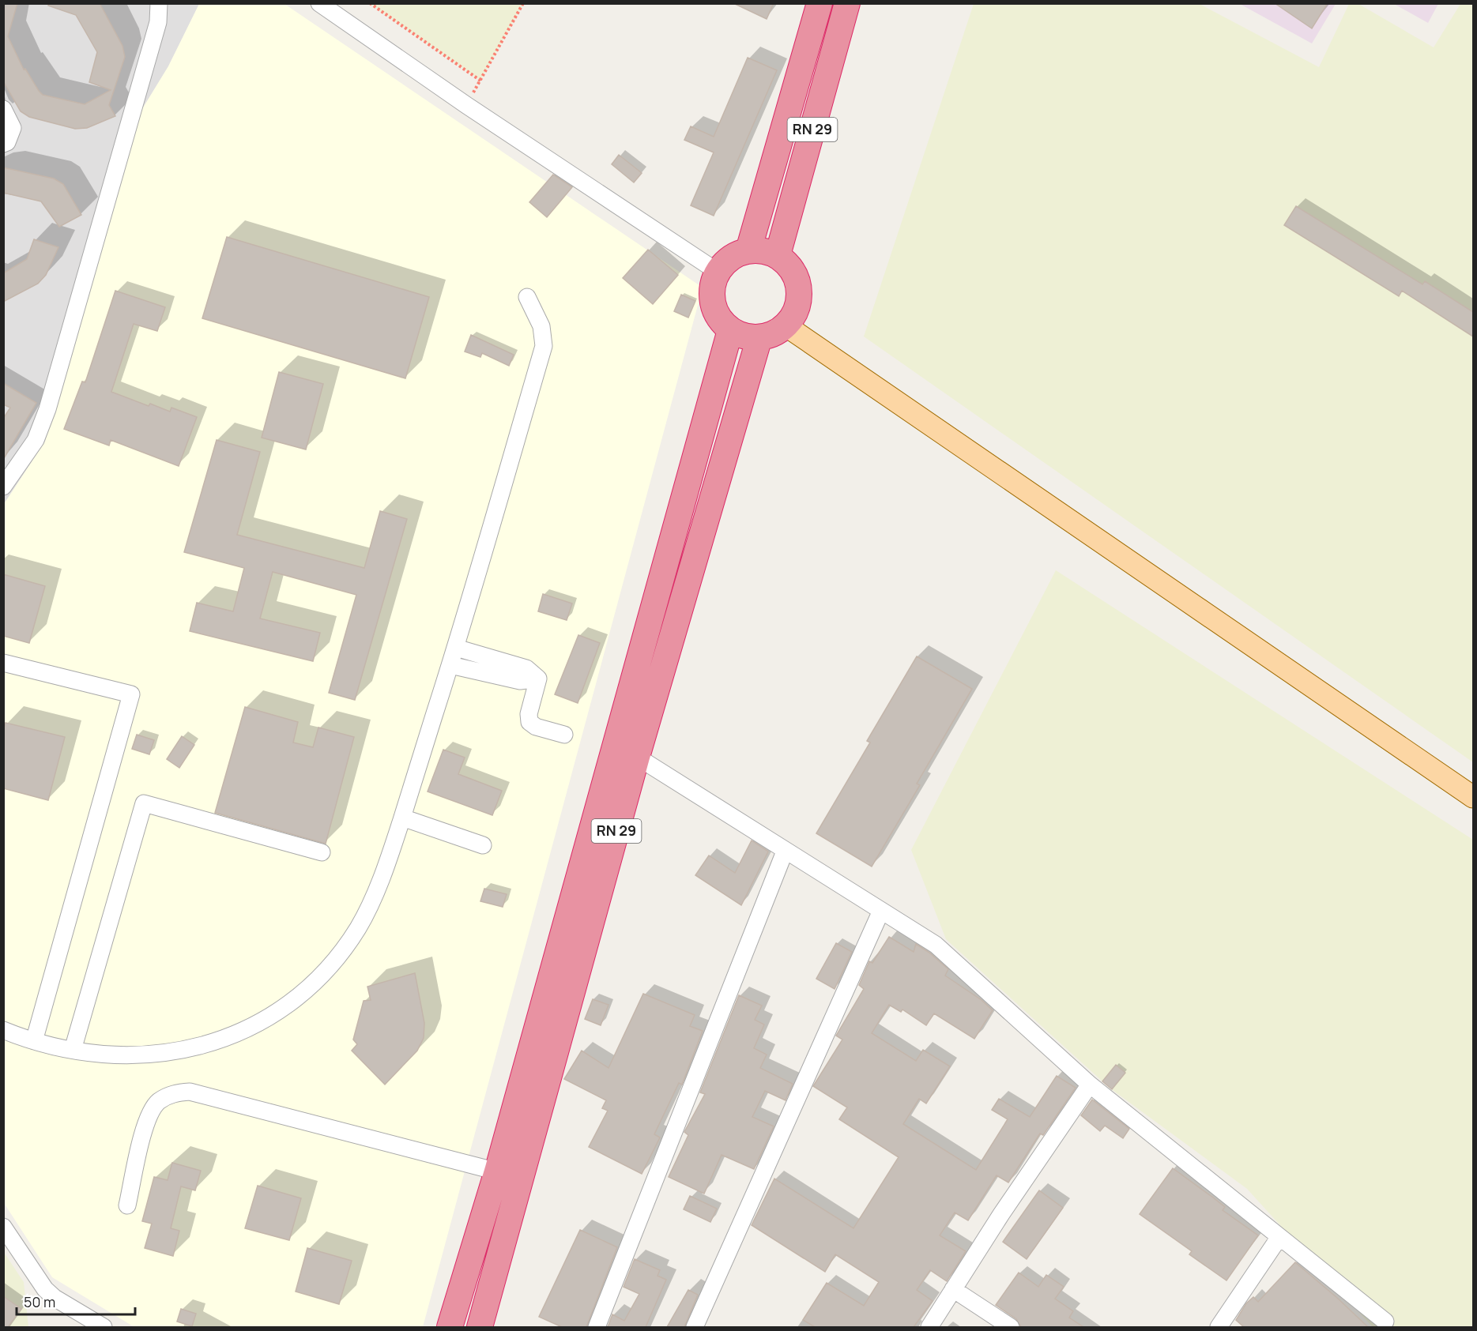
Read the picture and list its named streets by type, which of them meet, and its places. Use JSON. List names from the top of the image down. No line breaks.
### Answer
{"streets":{"highway":["RN 29"]},"scale_bar":"50 m"}
